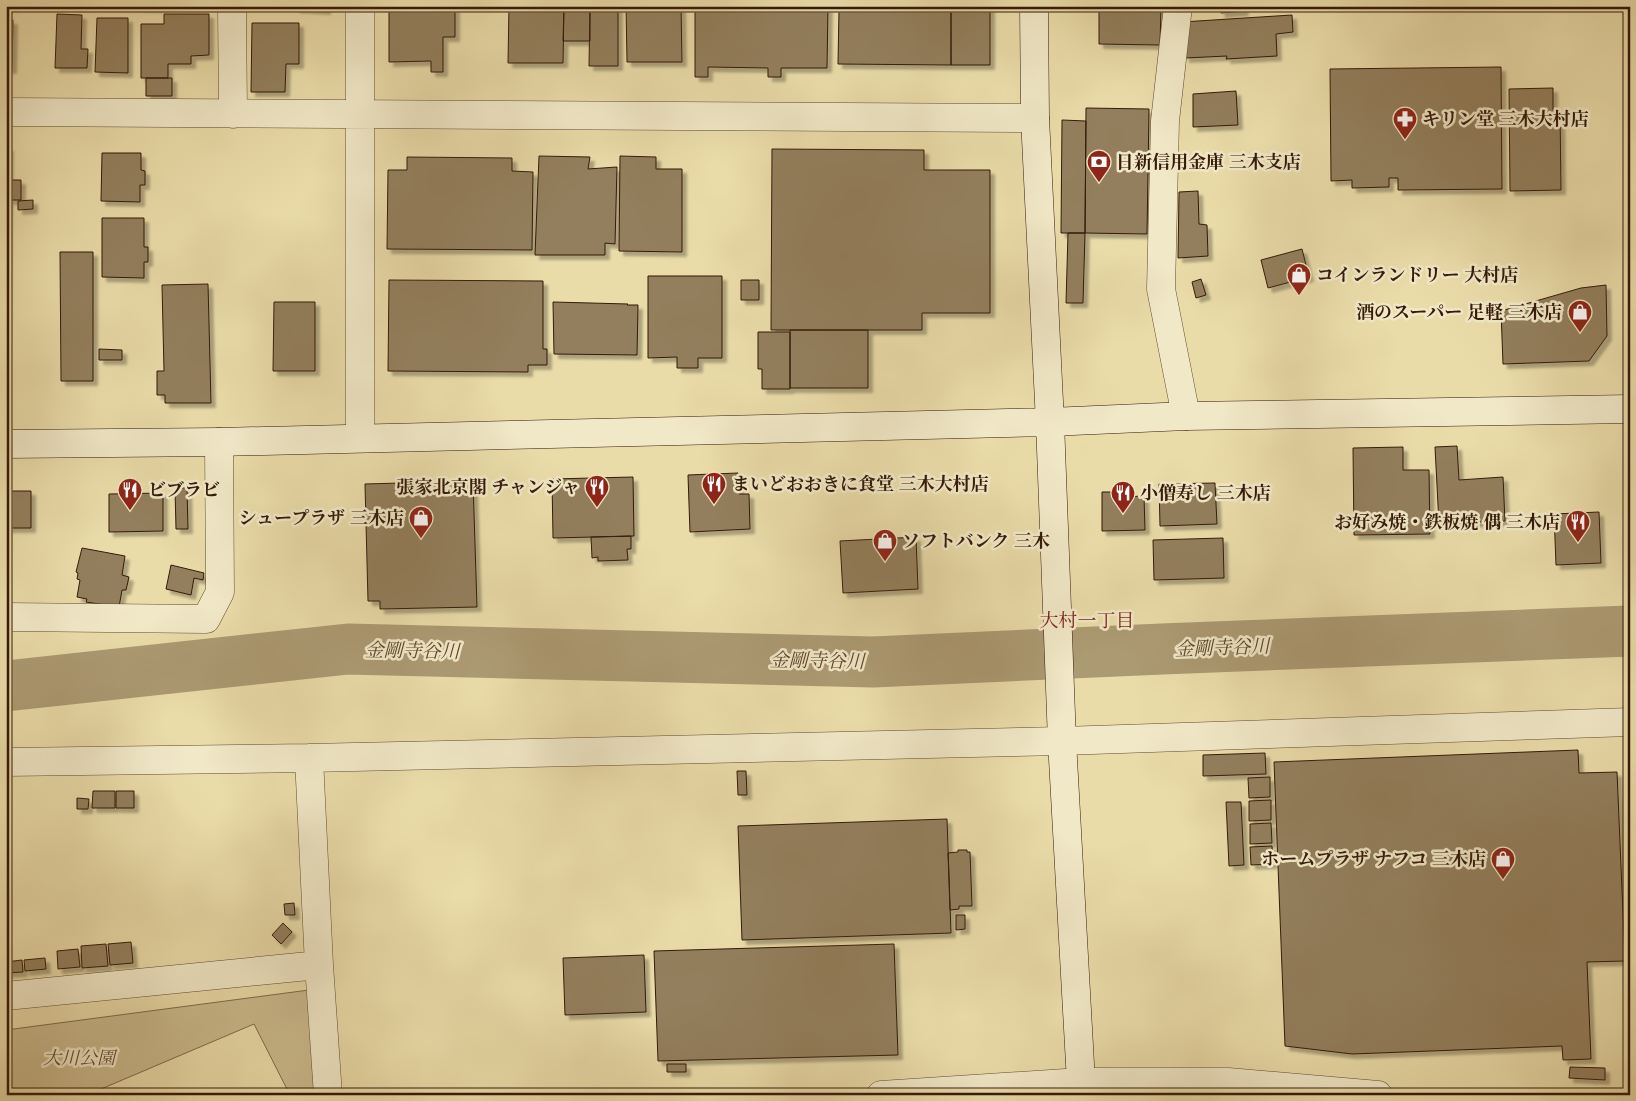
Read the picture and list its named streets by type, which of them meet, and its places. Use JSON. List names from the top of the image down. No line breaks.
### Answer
{"districts":["大村一丁目"],"water":["金剛寺谷川"],"parks":["大川公園"],"places":{"pharmacy":["キリン堂 三木大村店"],"bank":["日新信用金庫 三木支店"],"shop":["コインランドリー 大村店","酒のスーパー 足軽 三木店","シュープラザ 三木店","ソフトバンク 三木","ホームプラザ ナフコ 三木店"],"restaurant":["まいどおおきに食堂 三木大村店","張家北京閣 チャンジャ","ビブラビ","小僧寿し 三木店","お好み焼・鉄板焼 偶 三木店"]}}
